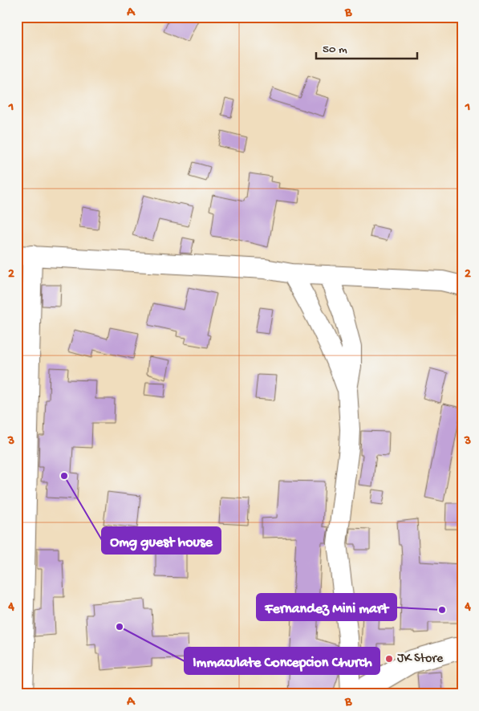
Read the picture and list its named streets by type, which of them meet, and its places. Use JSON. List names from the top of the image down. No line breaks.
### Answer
{"places":["Omg guest house","Fernandez Mini mart","Immaculate Concepcion Church","JK Store"],"scale_bar":"50 m","grid":{"columns":["A","B"],"rows":["1","2","3","4"]}}
